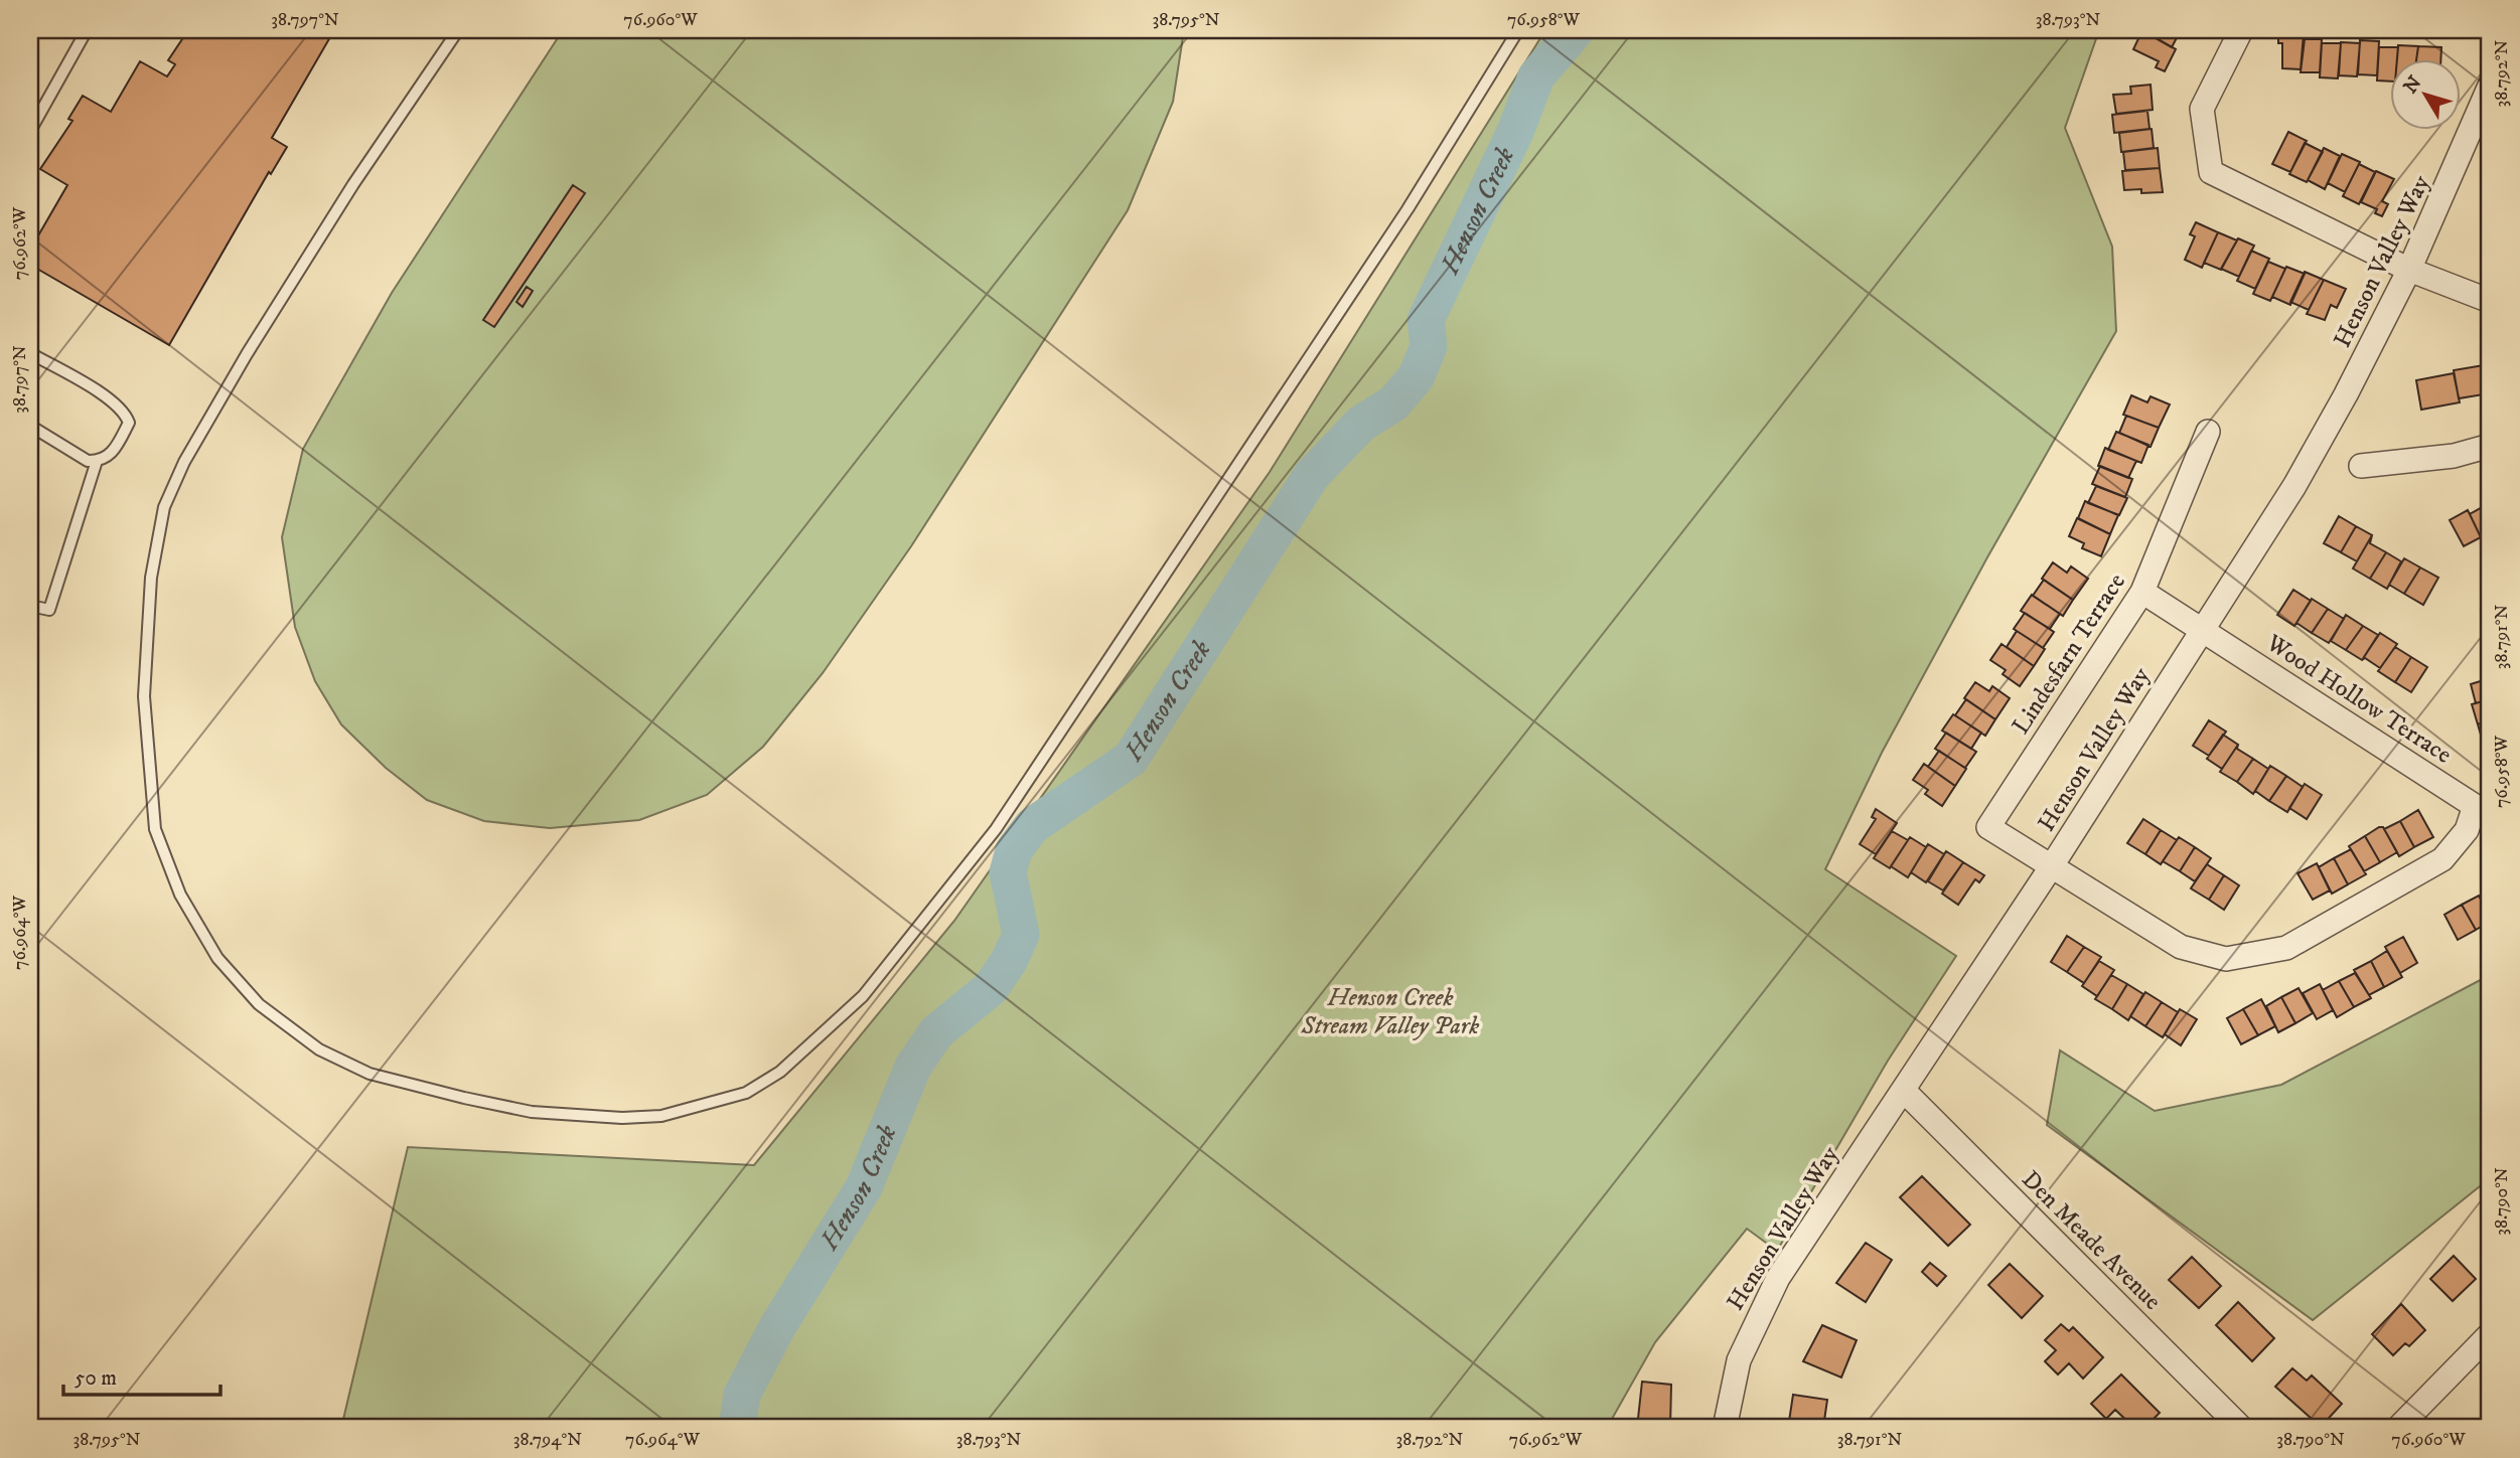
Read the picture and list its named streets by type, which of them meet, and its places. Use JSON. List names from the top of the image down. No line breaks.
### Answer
{"streets":{"street":["Henson Valley Way","Lindesfarn Terrace","Wood Hollow Terrace","Den Meade Avenue"]},"crossings":[["Henson Valley Way","Lindesfarn Terrace"],["Henson Valley Way","Wood Hollow Terrace"],["Henson Valley Way","Den Meade Avenue"],["Lindesfarn Terrace","Wood Hollow Terrace"]],"water":["Henson Creek"],"parks":["Henson Creek Stream Valley Park"],"scale_bar":"50 m","north":"top left","coordinates":["38.797°N","76.960°W","38.795°N","76.958°W","38.793°N","38.792°N","76.962°W","38.791°N","76.964°W","38.790°N","38.794°N"]}
